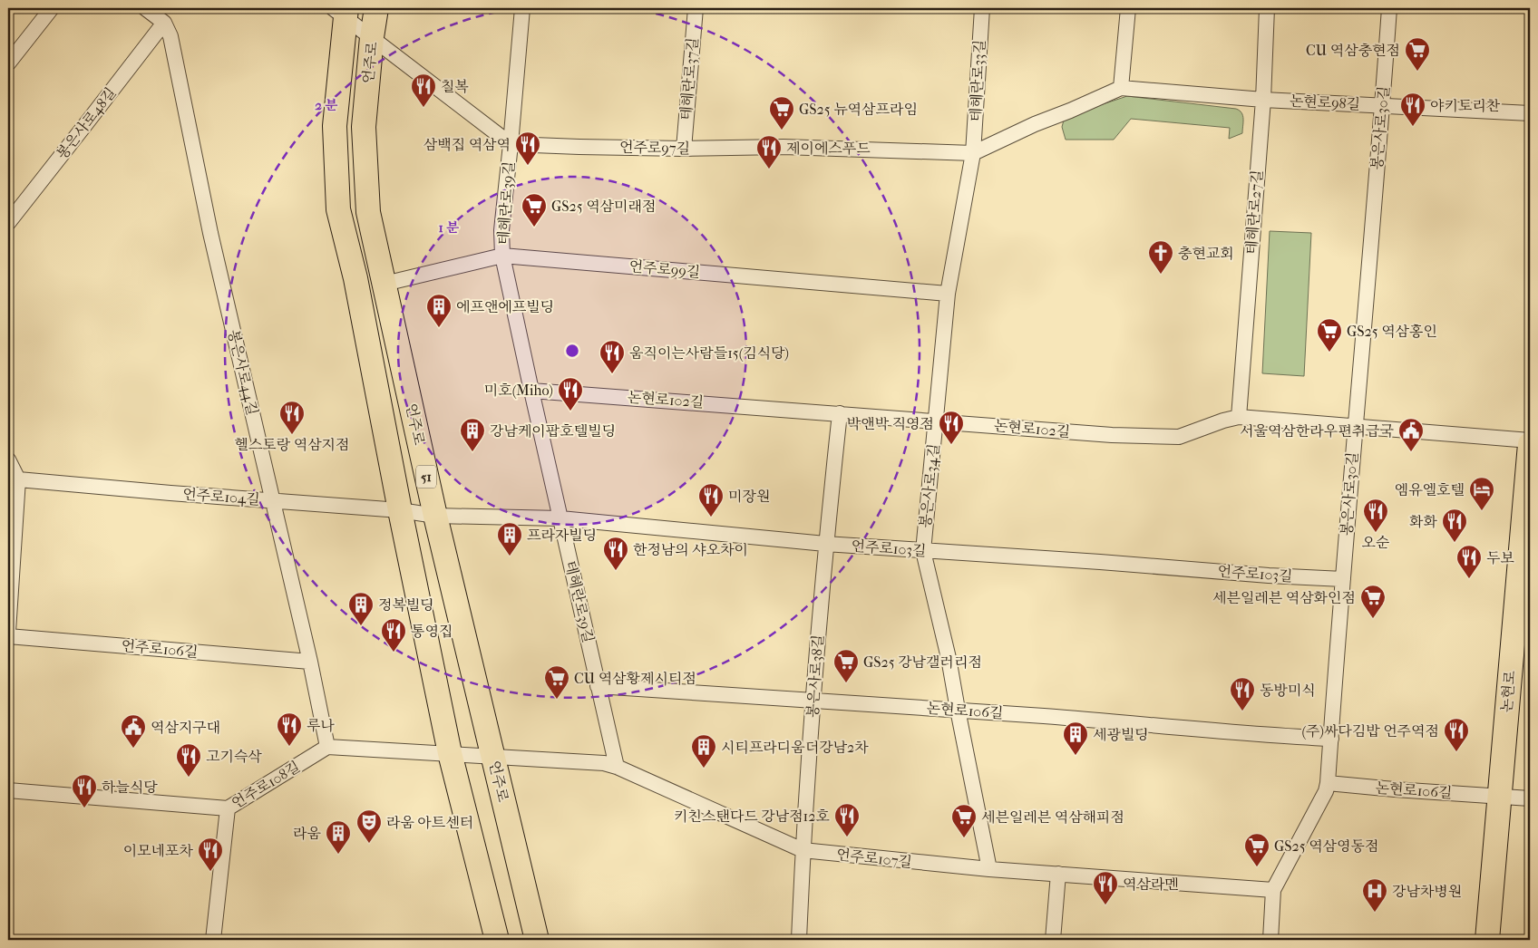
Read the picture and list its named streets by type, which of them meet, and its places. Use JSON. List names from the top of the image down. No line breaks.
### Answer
{"streets":{"main road":["언주로","51","논현로"],"street":["테헤란로37길","테헤란로33길","논현로98길","봉은사로48길","봉은사로30길","언주로97길","테헤란로39길","테헤란로27길","언주로99길","봉은사로44길","논현로102길","봉은사로34길","언주로104길","언주로103길","언주로106길","봉은사로38길","논현로106길","언주로108길","언주로107길"]},"crossings":[["언주로","언주로99길"],["언주로","언주로104길"],["언주로","언주로103길"],["언주로","언주로107길"],["테헤란로37길","언주로97길"],["테헤란로33길","논현로98길"],["테헤란로33길","언주로97길"],["테헤란로33길","봉은사로34길"],["논현로98길","봉은사로30길"],["논현로98길","언주로97길"],["논현로98길","테헤란로27길"],["논현로98길","봉은사로34길"],["봉은사로48길","봉은사로44길"],["봉은사로30길","논현로102길"],["봉은사로30길","언주로103길"],["봉은사로30길","논현로106길"],["봉은사로30길","언주로107길"],["언주로97길","테헤란로39길"],["언주로97길","봉은사로34길"],["테헤란로39길","언주로99길"],["테헤란로39길","논현로102길"],["테헤란로39길","언주로103길"],["테헤란로39길","논현로106길"],["테헤란로39길","언주로107길"],["테헤란로27길","논현로102길"],["언주로99길","봉은사로34길"],["봉은사로44길","언주로104길"],["봉은사로44길","언주로106길"],["봉은사로44길","언주로108길"],["논현로102길","봉은사로34길"],["논현로102길","봉은사로38길"],["봉은사로34길","언주로103길"],["봉은사로34길","논현로106길"],["봉은사로34길","언주로107길"],["언주로104길","언주로103길"],["언주로103길","봉은사로38길"],["봉은사로38길","논현로106길"],["봉은사로38길","언주로107길"],["논현로","논현로106길"]],"places":{"supermarket":["CU 역삼충현점","GS25 뉴역삼프라임","GS25 역삼미래점","GS25 역삼홍인","세븐일레븐 역삼화인점","GS25 강남갤러리점","CU 역삼황제시티점","세븐일레븐 역삼해피점","GS25 역삼영동점"],"restaurant":["칠복","야키토리찬","삼백집 역삼역","제이에스푸드","움직이는사람들15(김식당)","미호(Miho)","헬스토랑 역삼지점","박앤박 직영점","미장원","오순","화화","한정남의 샤오차이","두보","통영집","동방미식","루나","(주)싸다김밥 언주역점","고기슥삭","하늘식당","키친스탠다드 강남점12호","이모네포차","역삼라멘"],"church":["충현교회"],"building":["에프앤에프빌딩","강남케이팝호텔빌딩","프라자빌딩","정복빌딩","세광빌딩","시티프라디움더강남2차","라움"],"public building":["서울역삼한라우편취급국","역삼지구대"],"hotel":["엠유엘호텔"],"theatre":["라움 아트센터"],"hospital":["강남차병원"]},"rings":["2 분","1 분"]}
